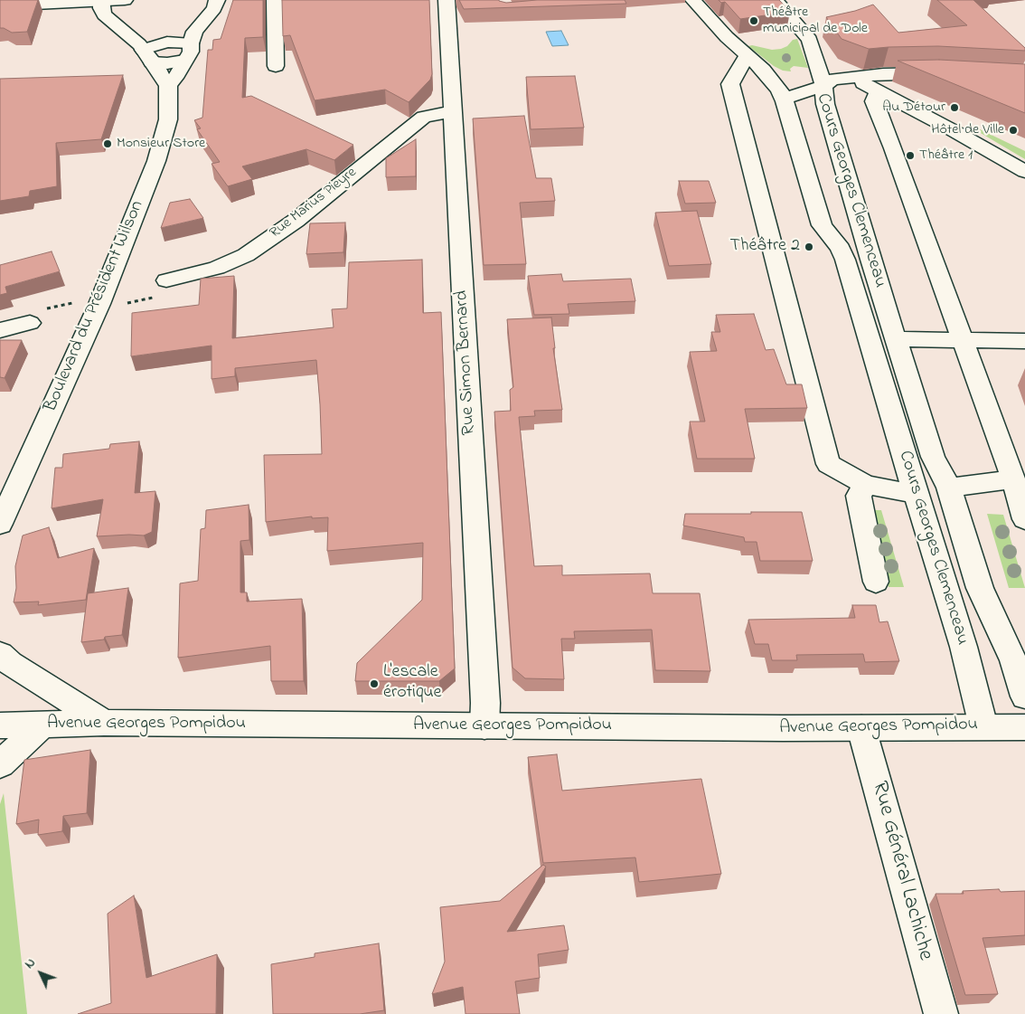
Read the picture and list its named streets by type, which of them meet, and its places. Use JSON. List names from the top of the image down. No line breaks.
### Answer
{"streets":{"street":["Cours Georges Clemenceau","Rue Marius Pieyre","Boulevard du Président Wilson","Rue Simon Bernard","Avenue Georges Pompidou","Rue Général Lachiche"]},"crossings":[["Cours Georges Clemenceau","Avenue Georges Pompidou"],["Rue Marius Pieyre","Rue Simon Bernard"],["Rue Simon Bernard","Avenue Georges Pompidou"],["Avenue Georges Pompidou","Rue Général Lachiche"]],"places":["Théâtre municipal de Dole","Au Détour","Hôtel de Ville","Monsieur Store","Théâtre 1","Théâtre 2","L'escale érotique"],"north":"top left"}
